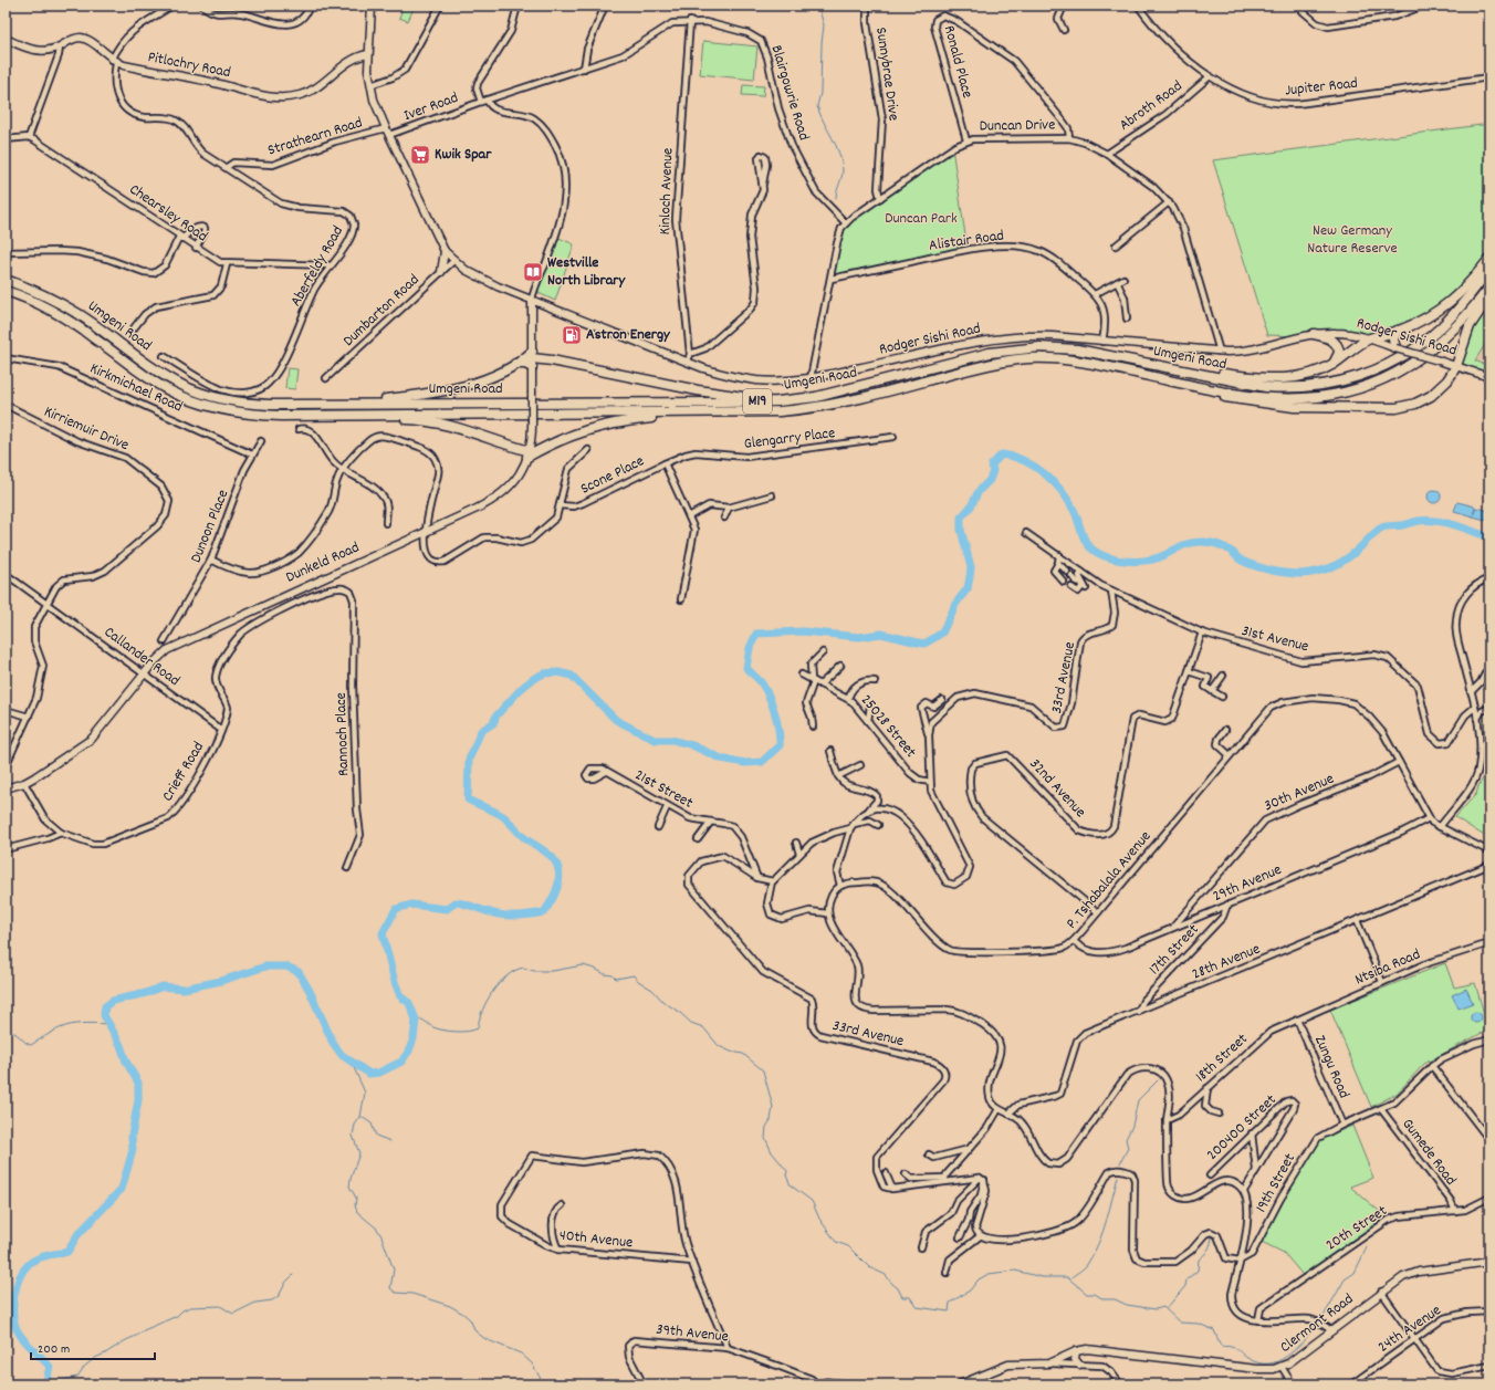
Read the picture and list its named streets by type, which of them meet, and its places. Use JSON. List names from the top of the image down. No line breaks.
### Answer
{"streets":{"highway":["Umgeni Road","M19"],"street":["Ronald Place","Pitlochry Road","Sunnybrae Drive","Jupiter Road","Blairgowrie Road","Abroth Road","Iver Road","Duncan Drive","Strathearn Road","Kinloch Avenue","Chearsley Road","Alistair Road","Aberfeldy Road","Dumbarton Road","Rodger Sishi Road","Kirkmichael Road","Kirriemuir Drive","Glengarry Place","Scone Place","Dunoon Place","Dunkeld Road","31st Avenue","Callander Road","33rd Avenue","25028 Street","Rannoch Place","Crieff Road","32nd Avenue","21st Street","30th Avenue","P. Tshabalala Avenue","29th Avenue","17th Street","28th Avenue","Ntsiba Road","18th Street","Zungu Road","200400 Street","Gumede Road","19th Street","20th Street","40th Avenue","Clermont Road","24th Avenue","39th Avenue"]},"crossings":[["Ronald Place","Duncan Drive"],["Pitlochry Road","Aberfeldy Road"],["Pitlochry Road","Rodger Sishi Road"],["Sunnybrae Drive","Duncan Drive"],["Jupiter Road","Abroth Road"],["Blairgowrie Road","Iver Road"],["Blairgowrie Road","Duncan Drive"],["Blairgowrie Road","Kinloch Avenue"],["Abroth Road","Duncan Drive"],["Iver Road","Strathearn Road"],["Iver Road","Rodger Sishi Road"],["Duncan Drive","Rodger Sishi Road"],["Strathearn Road","Aberfeldy Road"],["Strathearn Road","Rodger Sishi Road"],["Kinloch Avenue","Rodger Sishi Road"],["Chearsley Road","Aberfeldy Road"],["Alistair Road","Rodger Sishi Road"],["Dumbarton Road","Rodger Sishi Road"],["Rodger Sishi Road","Dunkeld Road"],["Kirkmichael Road","Dunoon Place"],["Kirriemuir Drive","Callander Road"],["Glengarry Place","Scone Place"],["Dunkeld Road","Callander Road"],["31st Avenue","33rd Avenue"],["31st Avenue","32nd Avenue"],["Callander Road","Crieff Road"],["33rd Avenue","25028 Street"],["33rd Avenue","21st Street"],["Rannoch Place","Crieff Road"],["32nd Avenue","P. Tshabalala Avenue"],["30th Avenue","P. Tshabalala Avenue"],["30th Avenue","29th Avenue"],["P. Tshabalala Avenue","29th Avenue"],["29th Avenue","17th Street"],["17th Street","28th Avenue"],["Ntsiba Road","18th Street"],["Ntsiba Road","Zungu Road"],["18th Street","Zungu Road"],["Zungu Road","19th Street"],["Gumede Road","19th Street"],["Gumede Road","20th Street"],["40th Avenue","39th Avenue"]],"parks":["Duncan Park","New Germany Nature Reserve"],"places":{"supermarket":["Kwik Spar"],"library":["Westville North Library"],"fuel station":["Astron Energy"]},"scale_bar":"200 m"}
